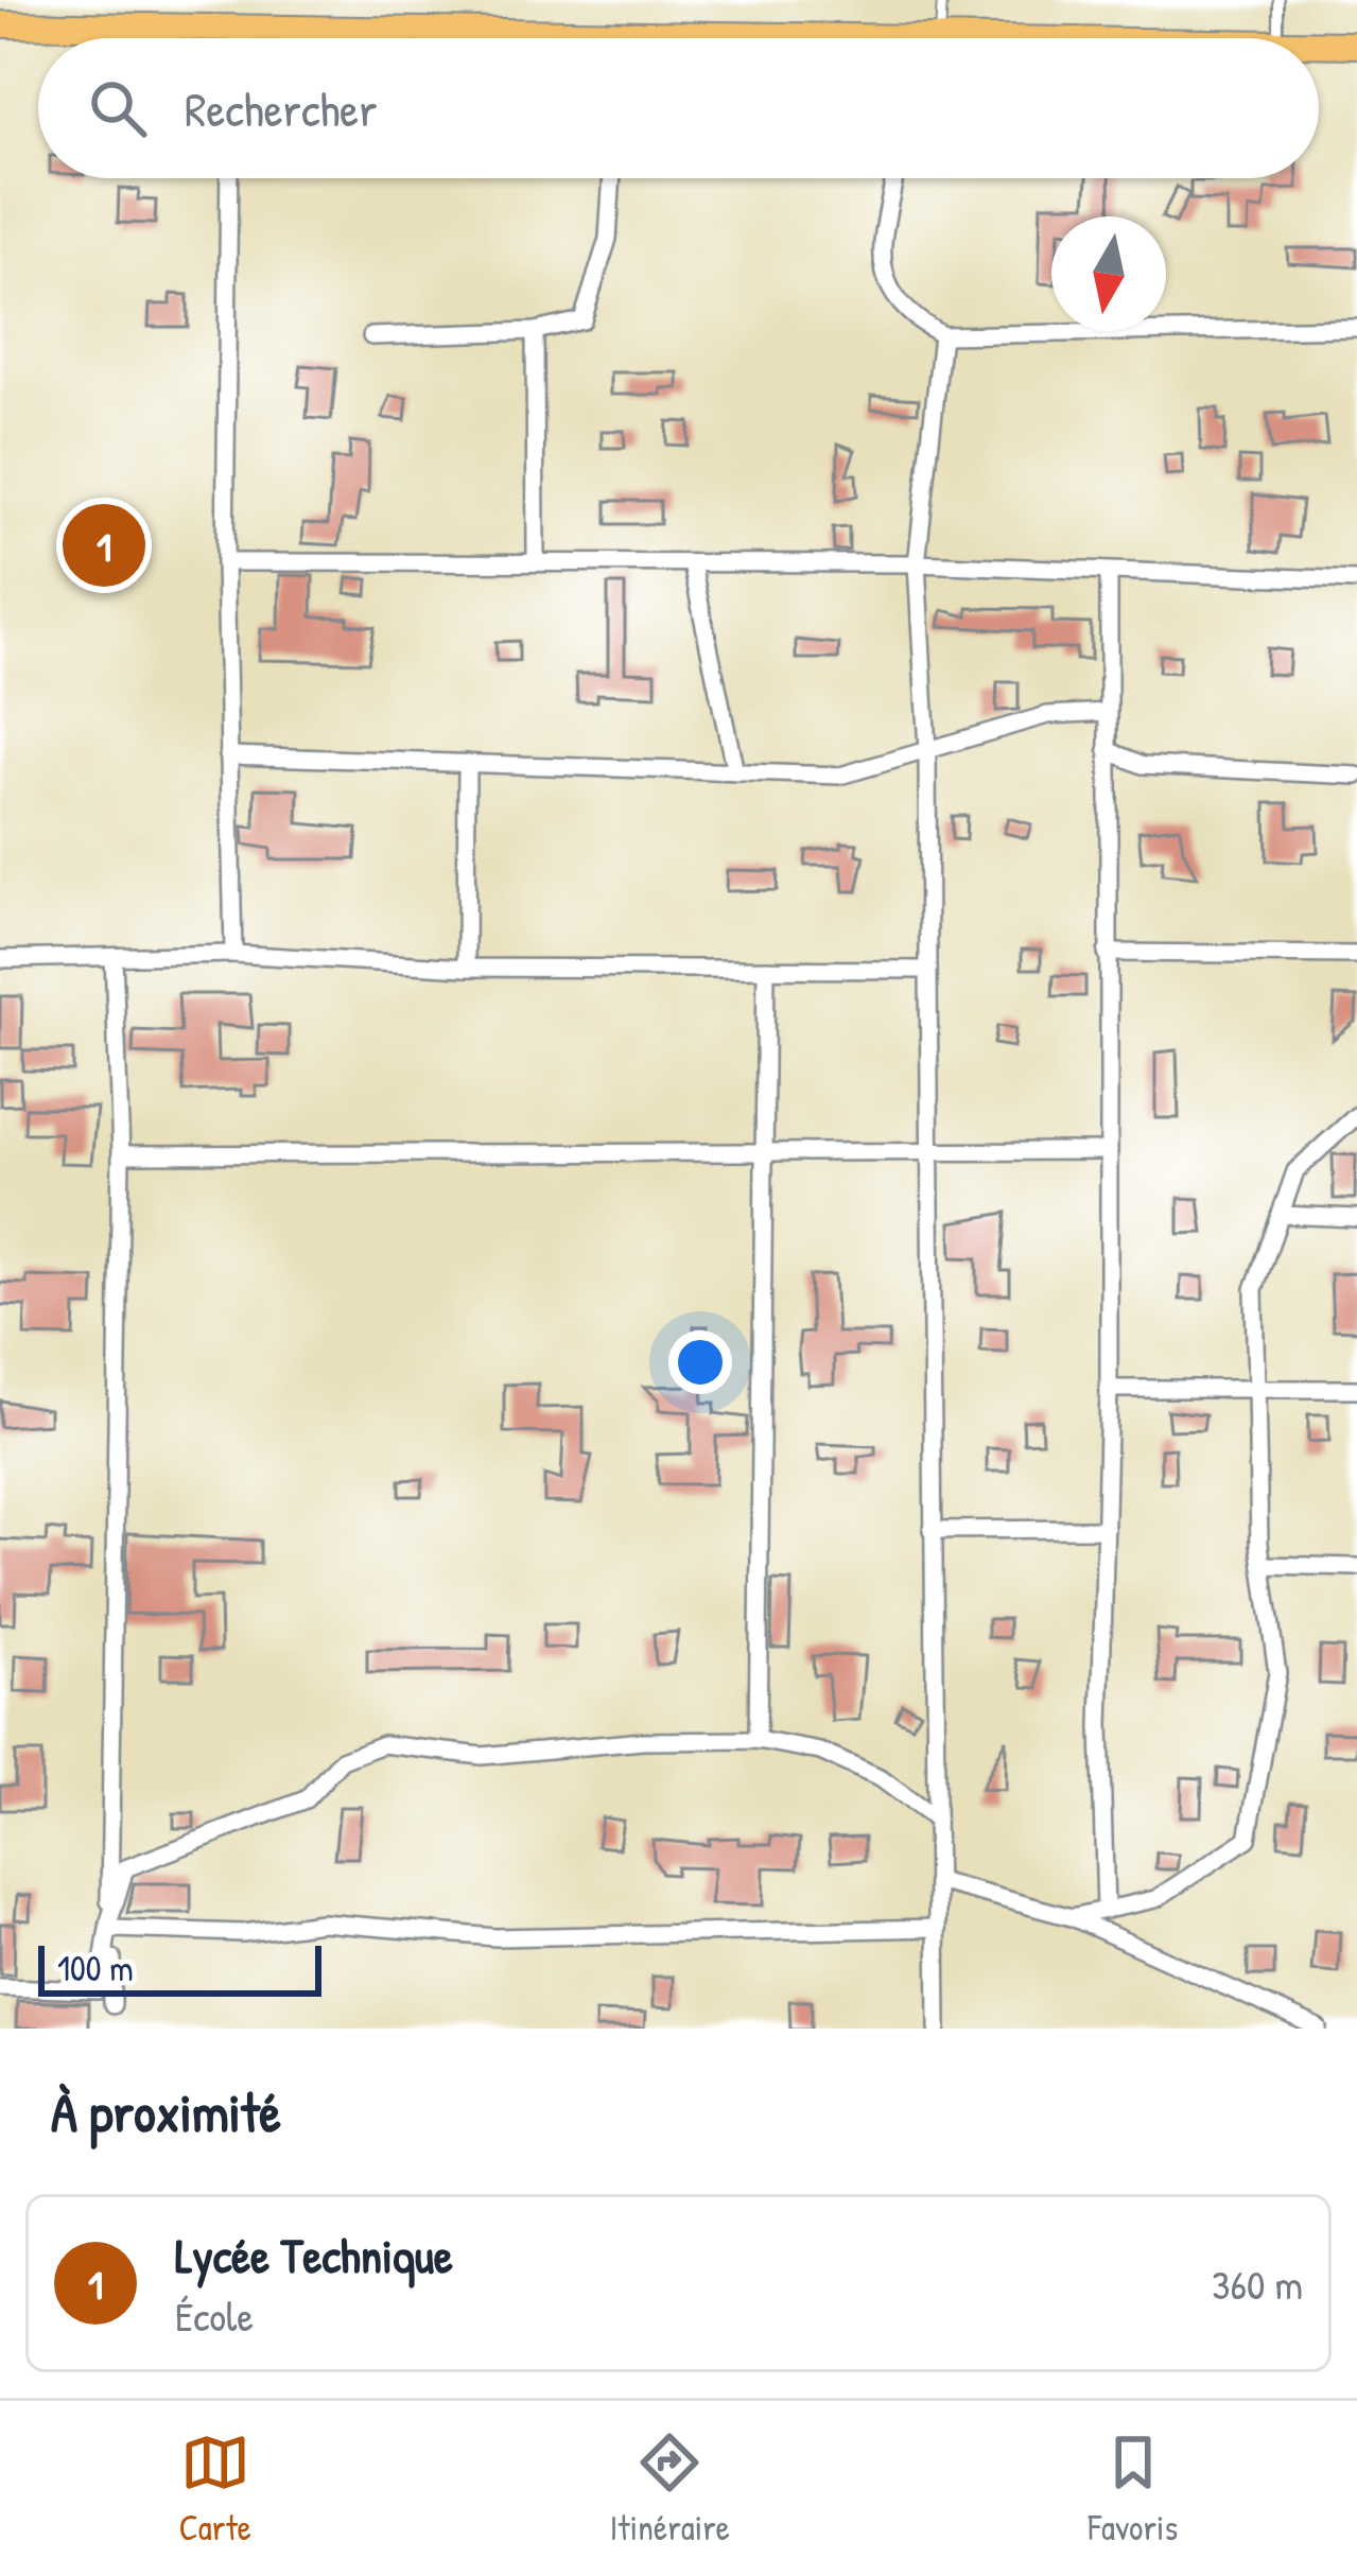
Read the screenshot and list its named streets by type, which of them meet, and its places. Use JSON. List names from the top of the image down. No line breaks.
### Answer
{"scale_bar":"100 m","north":"bottom","page":{"search":"Rechercher","pins":"1","scale":"100 m","heading":"À proximité","list":[{"mark":"1","name":"Lycée Technique","note":"École","value":"360 m"}],"nav":["Carte","Itinéraire","Favoris"]}}
